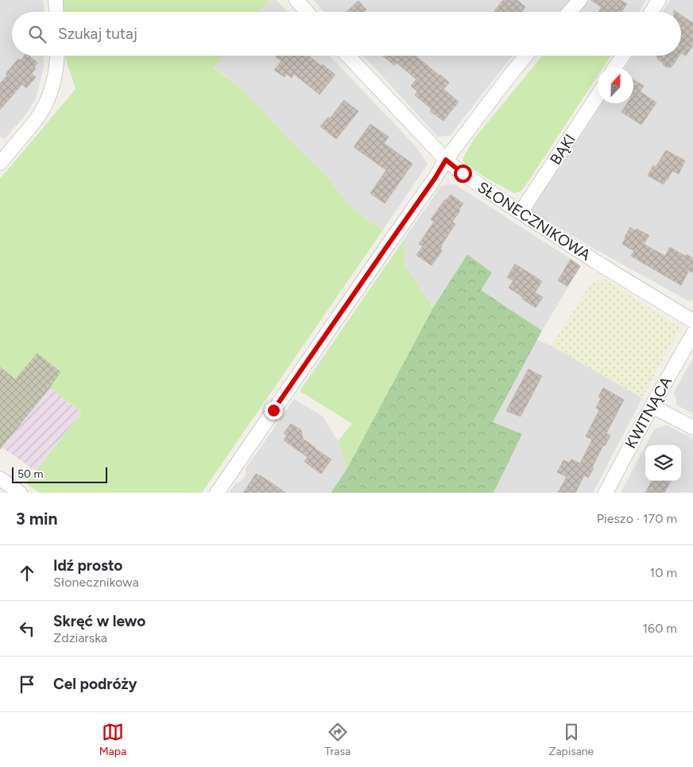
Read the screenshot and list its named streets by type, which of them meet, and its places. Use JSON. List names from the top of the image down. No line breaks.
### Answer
{"streets":{"street":["BĄKI","SŁONECZNIKOWA","KWITNĄCA"]},"crossings":[["BĄKI","SŁONECZNIKOWA"]],"scale_bar":"50 m","north":"top","page":{"search":"Szukaj tutaj","scale":"50 m","heading":["3 min","Pieszo · 170 m"],"list":[["Idź prosto","Słonecznikowa","10 m"],["Skręć w lewo","Zdziarska","160 m"],"Cel podróży"],"nav":["Mapa","Trasa","Zapisane"]}}
